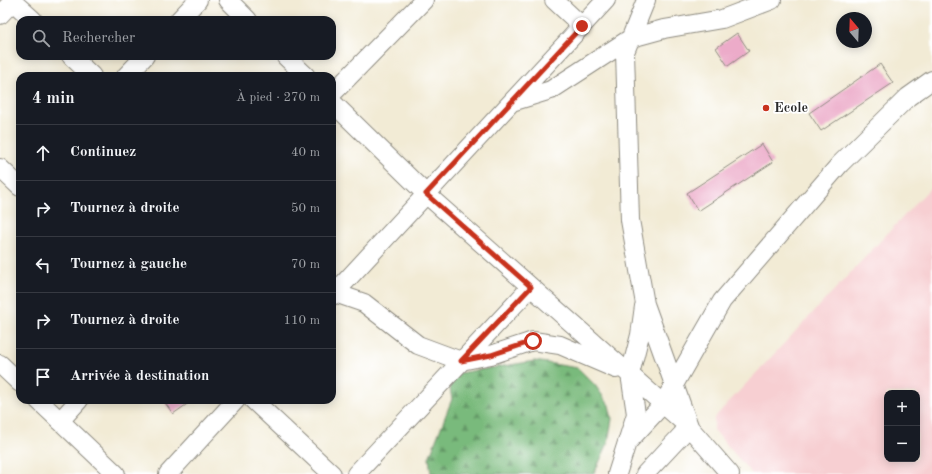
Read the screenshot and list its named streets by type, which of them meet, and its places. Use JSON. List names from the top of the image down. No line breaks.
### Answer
{"places":["Ecole"],"north":"top","page":{"search":"Rechercher","heading":["4 min","À pied · 270 m"],"list":[["Continuez","40 m"],["Tournez à droite","50 m"],["Tournez à gauche","70 m"],["Tournez à droite","110 m"],"Arrivée à destination"],"map_buttons":["+","−"]}}
